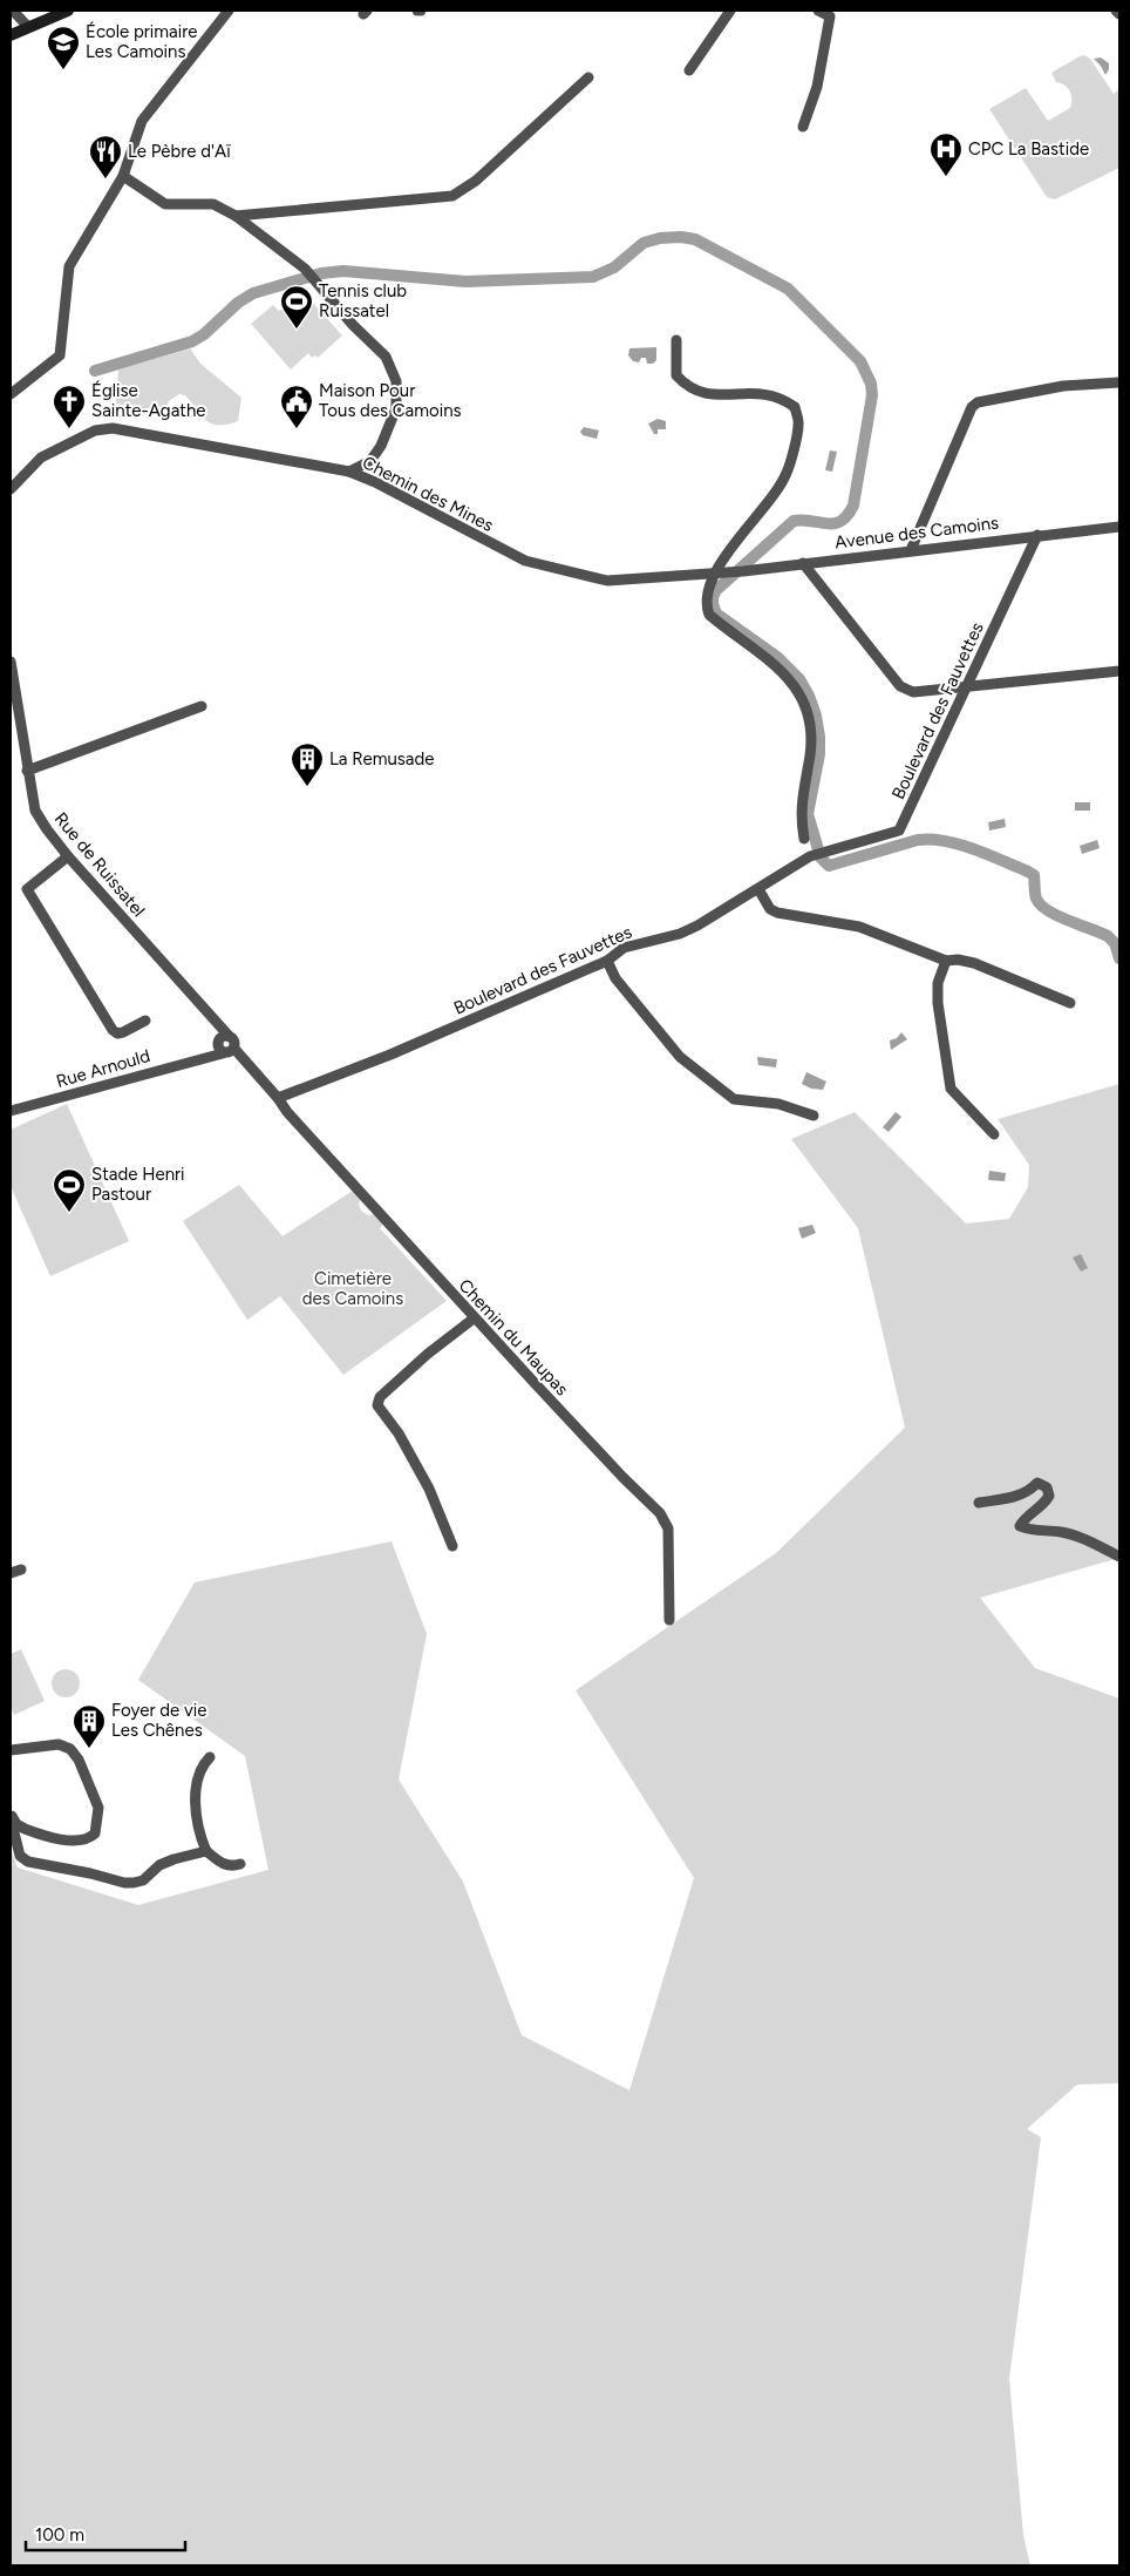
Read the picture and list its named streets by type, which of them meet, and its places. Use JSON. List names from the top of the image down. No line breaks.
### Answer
{"streets":{"street":["Chemin des Mines","Avenue des Camoins","Boulevard des Fauvettes","Rue de Ruissatel","Rue Arnould","Chemin du Maupas"]},"crossings":[["Chemin des Mines","Avenue des Camoins"],["Avenue des Camoins","Boulevard des Fauvettes"],["Boulevard des Fauvettes","Rue Arnould"],["Boulevard des Fauvettes","Chemin du Maupas"],["Rue de Ruissatel","Rue Arnould"],["Rue Arnould","Chemin du Maupas"]],"parks":["Cimetière des Camoins"],"places":{"school or university":["École primaire Les Camoins"],"hospital":["CPC La Bastide"],"restaurant":["Le Pèbre d'Aï"],"sports":["Tennis club Ruissatel","Stade Henri Pastour"],"church":["Église Sainte-Agathe"],"public building":["Maison Pour Tous des Camoins"],"building":["La Remusade","Foyer de vie Les Chênes"]},"scale_bar":"100 m"}
